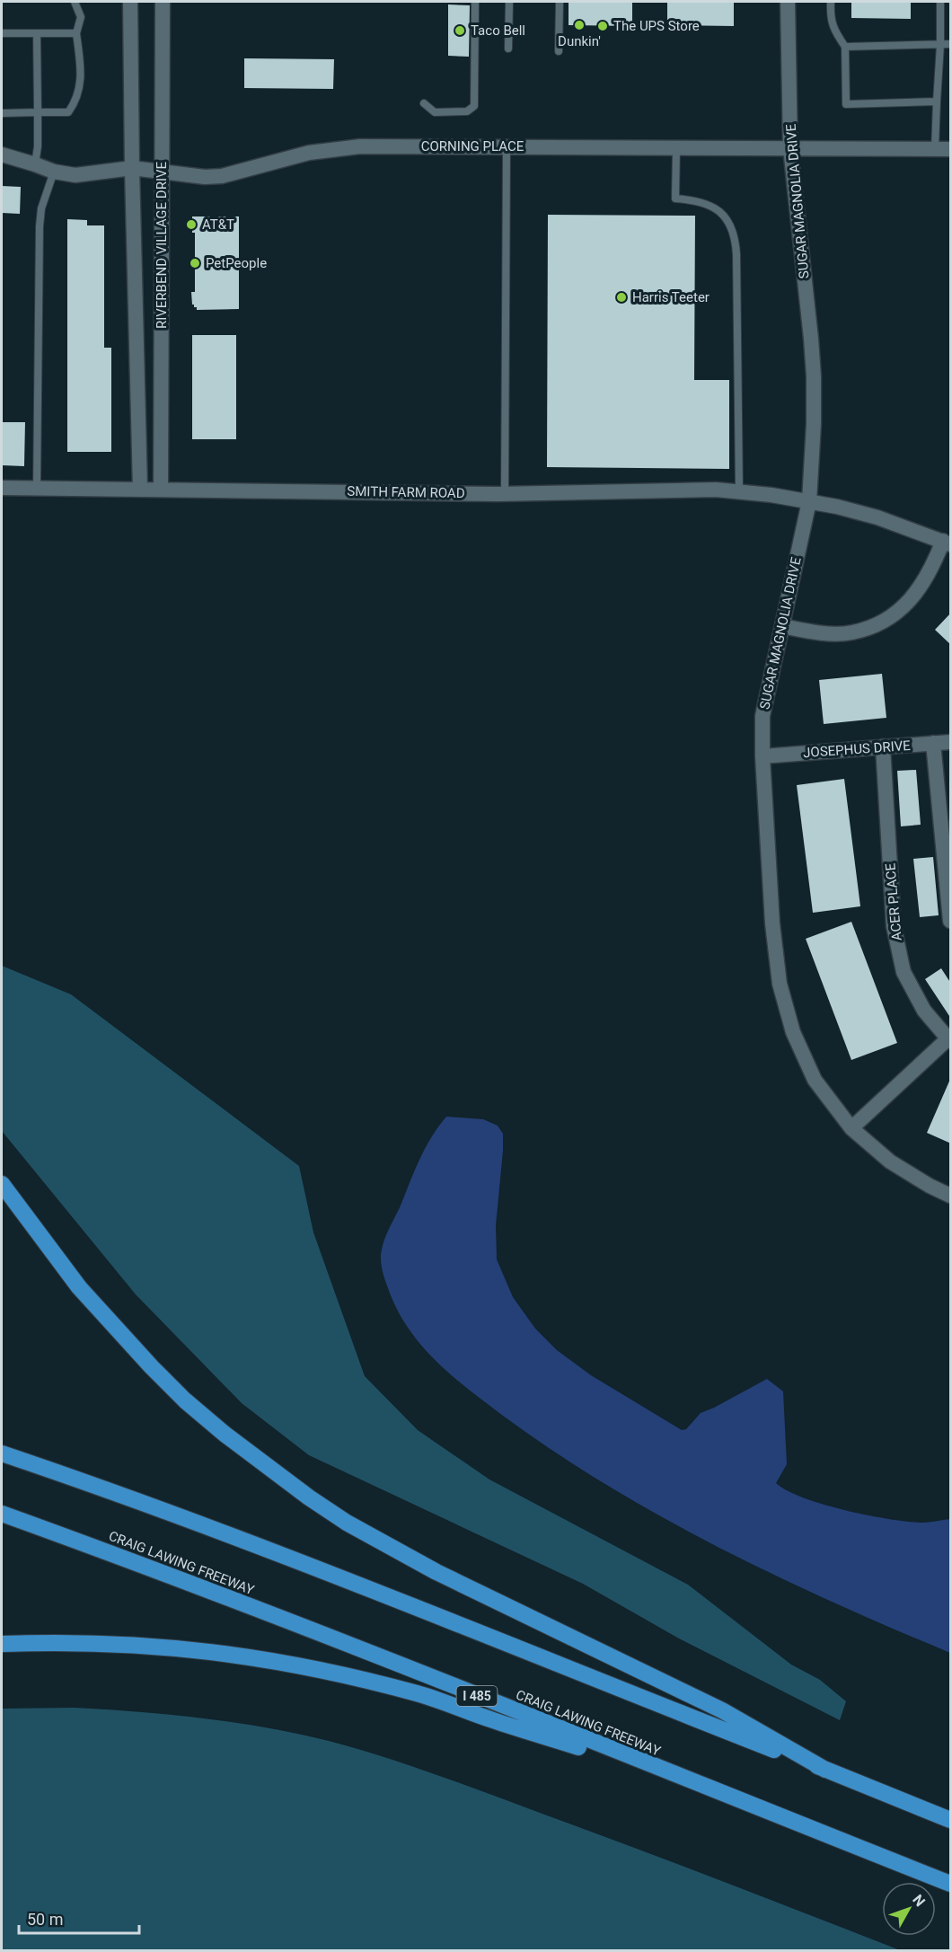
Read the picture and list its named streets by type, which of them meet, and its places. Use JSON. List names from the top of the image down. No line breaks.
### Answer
{"streets":{"highway":["CRAIG LAWING FREEWAY","I 485"],"street":["CORNING PLACE","SUGAR MAGNOLIA DRIVE","RIVERBEND VILLAGE DRIVE","SMITH FARM ROAD","JOSEPHUS DRIVE","ACER PLACE"]},"crossings":[["CORNING PLACE","SUGAR MAGNOLIA DRIVE"],["CORNING PLACE","RIVERBEND VILLAGE DRIVE"],["SUGAR MAGNOLIA DRIVE","SMITH FARM ROAD"],["SUGAR MAGNOLIA DRIVE","JOSEPHUS DRIVE"],["RIVERBEND VILLAGE DRIVE","SMITH FARM ROAD"],["JOSEPHUS DRIVE","ACER PLACE"]],"places":["Dunkin'","The UPS Store","Taco Bell","AT&T","PetPeople","Harris Teeter"],"scale_bar":"50 m","north":"top right"}
